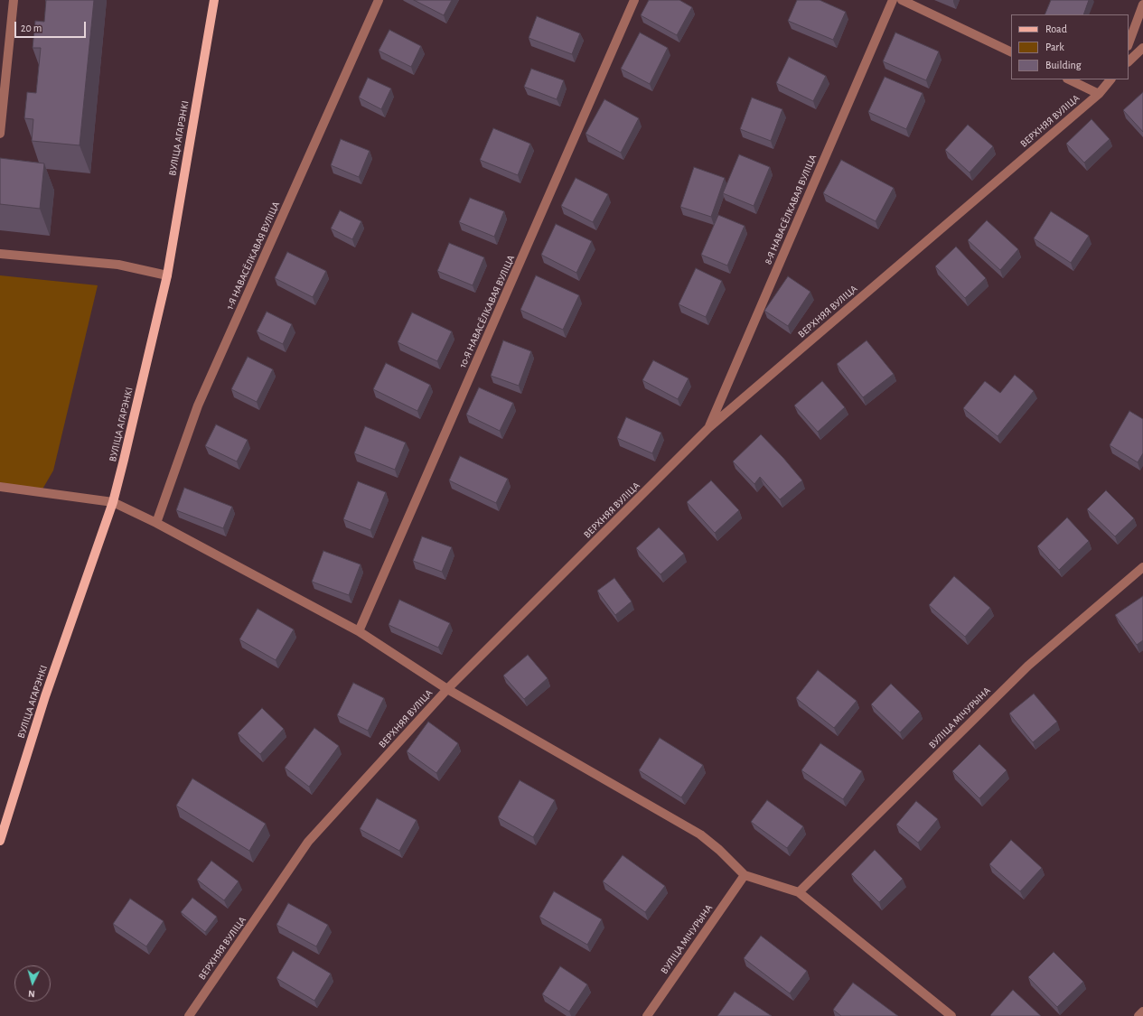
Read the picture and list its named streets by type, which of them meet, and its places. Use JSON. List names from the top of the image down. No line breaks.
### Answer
{"streets":{"main road":["ВУЛІЦА АГАРЭНКІ"],"street":["ВЕРХНЯЯ ВУЛІЦА","8-Я НАВАСЁЛКАВАЯ ВУЛІЦА","1-Я НАВАСЁЛКАВАЯ ВУЛІЦА","10-Я НАВАСЁЛКАВАЯ ВУЛІЦА","ВУЛІЦА МІЧУРЫНА"]},"crossings":[["ВЕРХНЯЯ ВУЛІЦА","8-Я НАВАСЁЛКАВАЯ ВУЛІЦА"]],"legend":["Road","Park","Building"],"scale_bar":"20 m","north":"bottom"}
